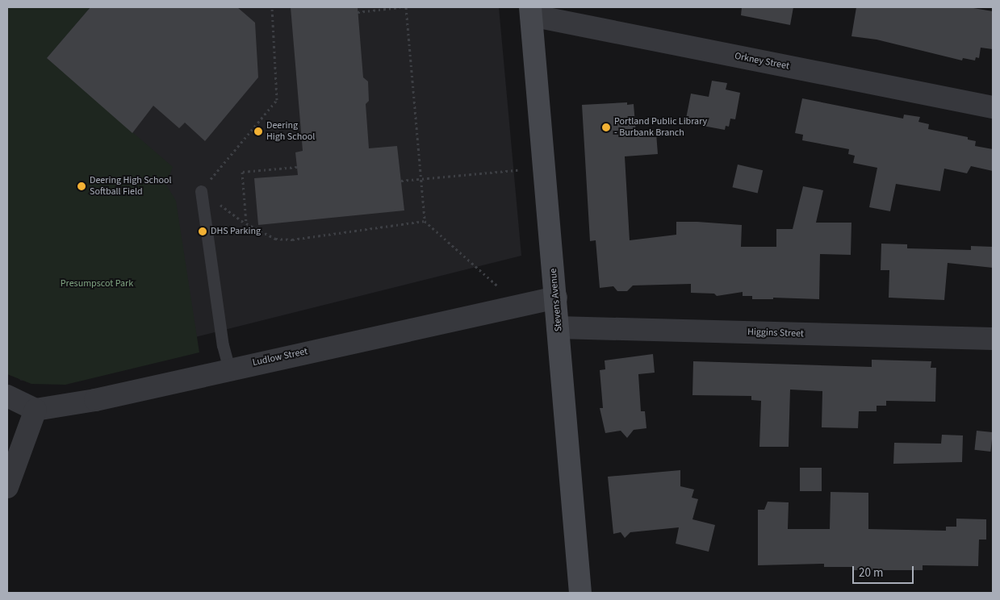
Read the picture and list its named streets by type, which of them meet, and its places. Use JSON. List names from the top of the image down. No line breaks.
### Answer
{"streets":{"main road":["Stevens Avenue"],"street":["Orkney Street","Higgins Street","Ludlow Street"]},"crossings":[["Orkney Street","Stevens Avenue"],["Stevens Avenue","Higgins Street"],["Stevens Avenue","Ludlow Street"]],"parks":["Presumpscot Park"],"places":["Portland Public Library - Burbank Branch","Deering High School","Deering High School Softball Field","DHS Parking"],"scale_bar":"20 m"}
